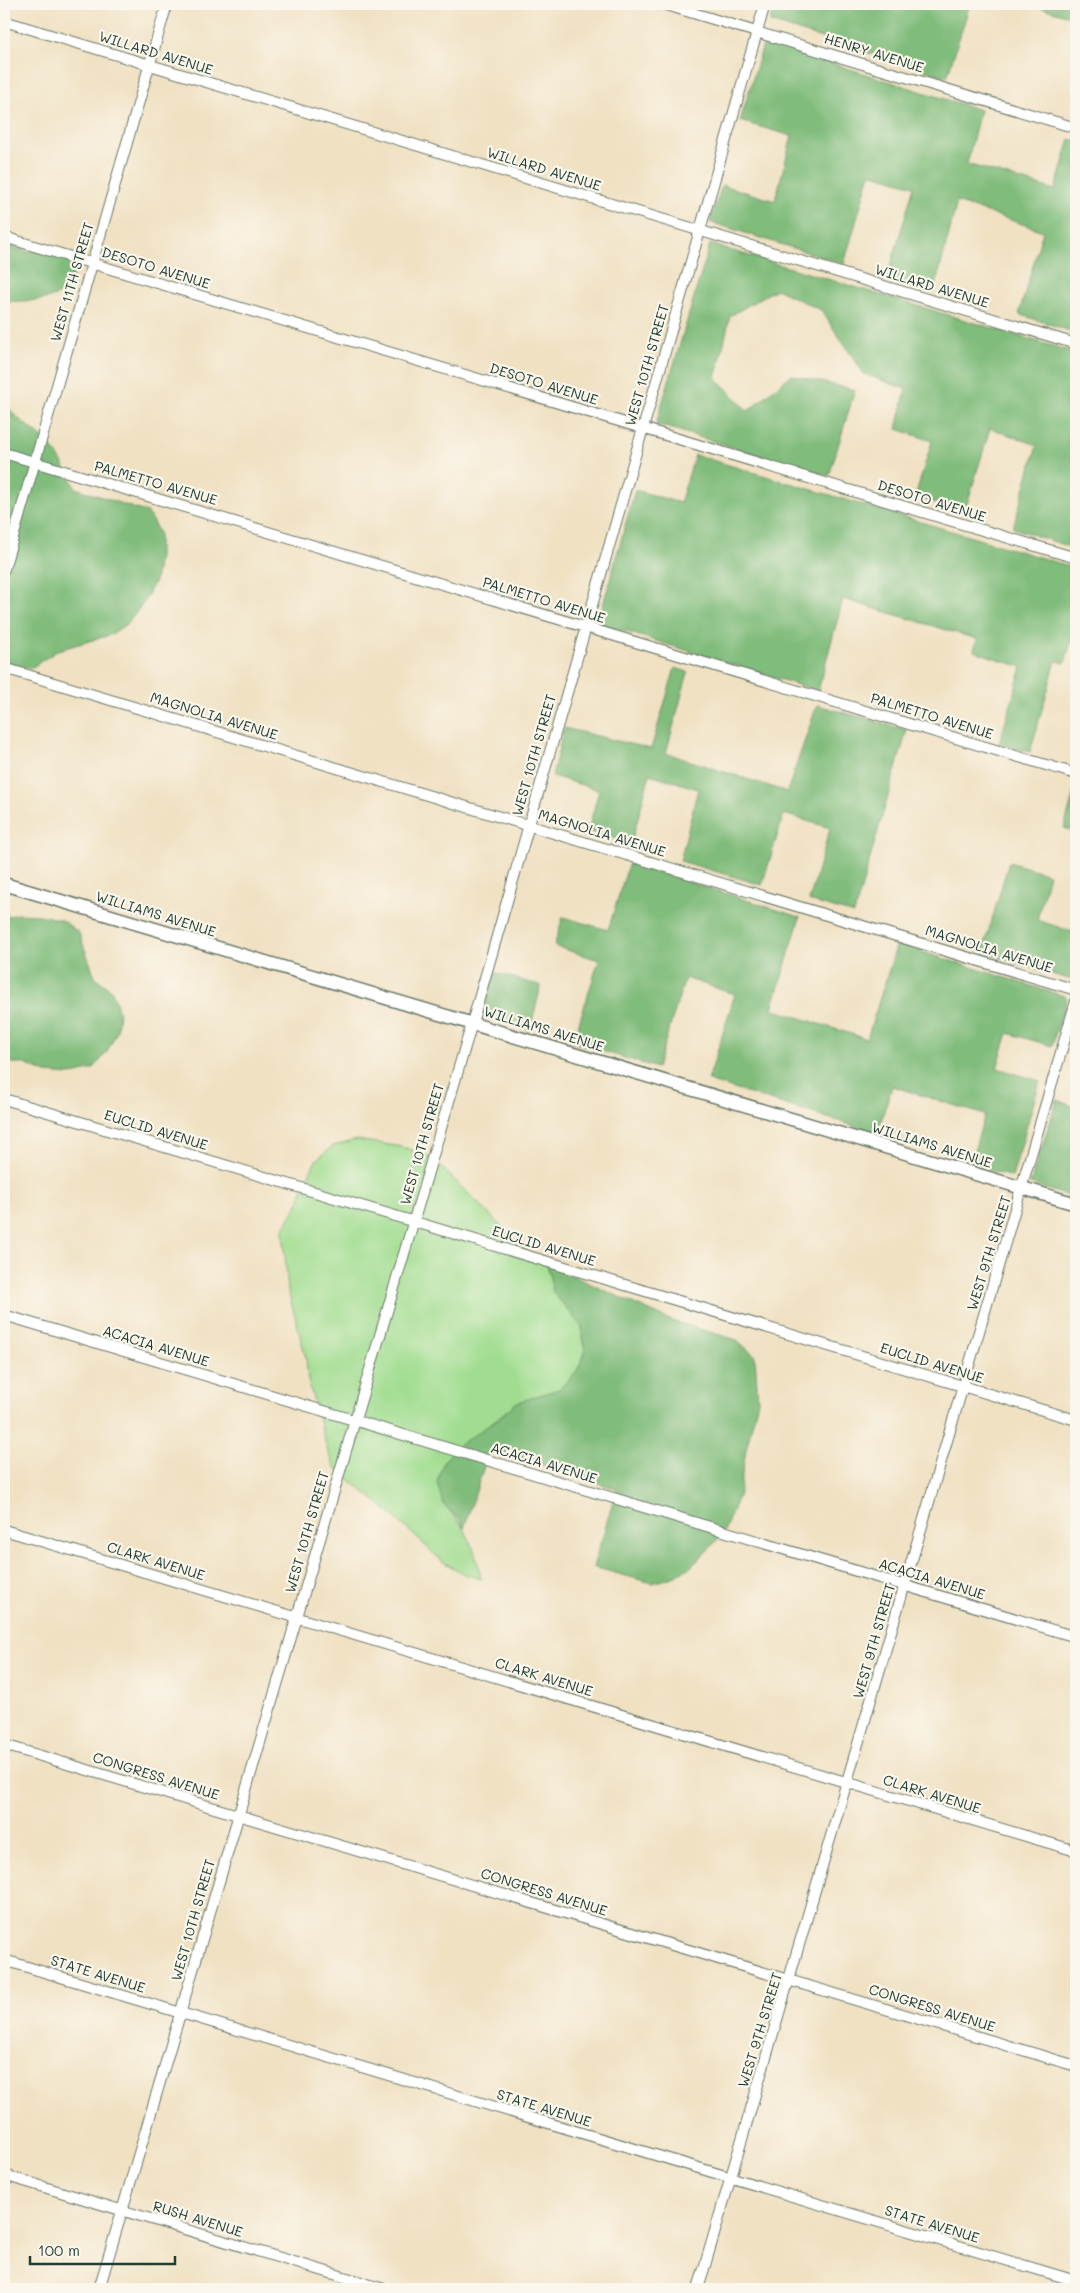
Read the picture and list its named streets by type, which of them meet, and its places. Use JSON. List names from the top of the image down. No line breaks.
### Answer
{"streets":{"street":["WILLARD AVENUE","HENRY AVENUE","DESOTO AVENUE","WEST 11TH STREET","WEST 10TH STREET","PALMETTO AVENUE","MAGNOLIA AVENUE","WILLIAMS AVENUE","EUCLID AVENUE","WEST 9TH STREET","ACACIA AVENUE","CLARK AVENUE","CONGRESS AVENUE","STATE AVENUE","RUSH AVENUE"]},"crossings":[["WILLARD AVENUE","WEST 11TH STREET"],["WILLARD AVENUE","WEST 10TH STREET"],["HENRY AVENUE","WEST 10TH STREET"],["DESOTO AVENUE","WEST 11TH STREET"],["DESOTO AVENUE","WEST 10TH STREET"],["WEST 11TH STREET","PALMETTO AVENUE"],["WEST 10TH STREET","PALMETTO AVENUE"],["WEST 10TH STREET","MAGNOLIA AVENUE"],["WEST 10TH STREET","WILLIAMS AVENUE"],["WEST 10TH STREET","EUCLID AVENUE"],["WEST 10TH STREET","ACACIA AVENUE"],["WEST 10TH STREET","CLARK AVENUE"],["WEST 10TH STREET","CONGRESS AVENUE"],["WEST 10TH STREET","STATE AVENUE"],["WEST 10TH STREET","RUSH AVENUE"],["WILLIAMS AVENUE","WEST 9TH STREET"],["EUCLID AVENUE","WEST 9TH STREET"],["WEST 9TH STREET","ACACIA AVENUE"],["WEST 9TH STREET","CLARK AVENUE"],["WEST 9TH STREET","CONGRESS AVENUE"],["WEST 9TH STREET","STATE AVENUE"]],"scale_bar":"100 m"}
